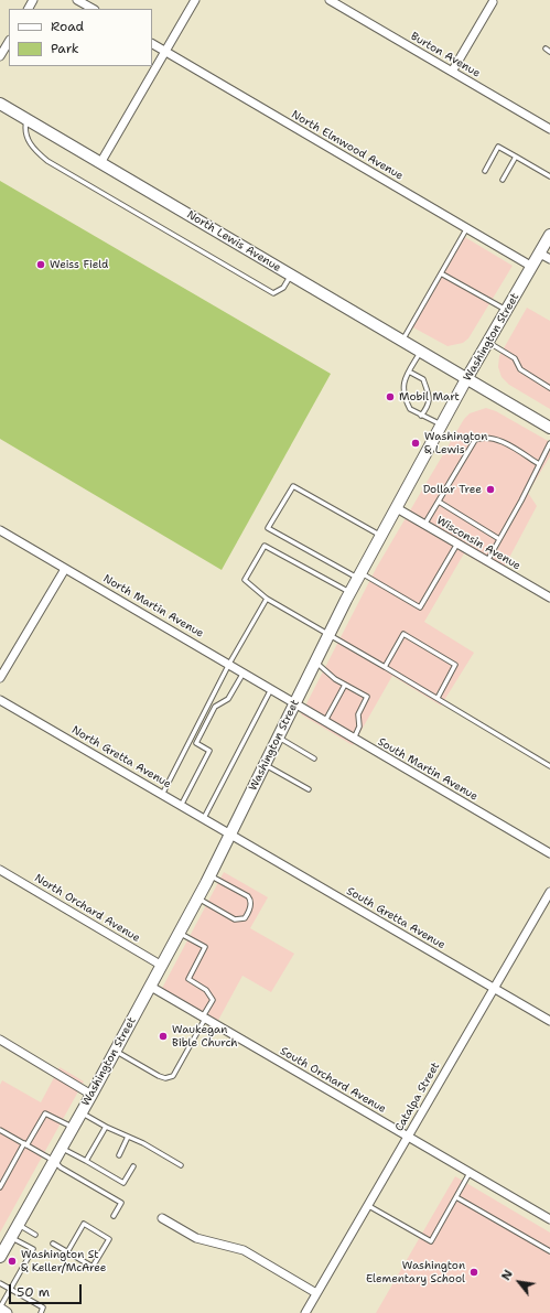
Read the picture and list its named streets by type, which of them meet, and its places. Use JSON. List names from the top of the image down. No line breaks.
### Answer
{"streets":{"main road":["North Lewis Avenue","Washington Street"],"street":["Burton Avenue","North Elmwood Avenue","Wisconsin Avenue","North Martin Avenue","North Gretta Avenue","South Martin Avenue","North Orchard Avenue","South Gretta Avenue","South Orchard Avenue","Catalpa Street"]},"crossings":[["North Elmwood Avenue","Washington Street"],["North Lewis Avenue","Washington Street"],["Washington Street","Wisconsin Avenue"],["Washington Street","North Martin Avenue"],["Washington Street","North Gretta Avenue"],["Washington Street","South Martin Avenue"],["Washington Street","North Orchard Avenue"],["Washington Street","South Gretta Avenue"],["Washington Street","South Orchard Avenue"],["North Martin Avenue","South Martin Avenue"],["North Gretta Avenue","South Gretta Avenue"],["South Gretta Avenue","Catalpa Street"],["South Orchard Avenue","Catalpa Street"]],"places":["Weiss Field","Mobil Mart","Washington & Lewis","Dollar Tree","Waukegan Bible Church","Washington St & Keller/McAree","Washington Elementary School"],"legend":["Road","Park"],"scale_bar":"50 m","north":"top left"}
